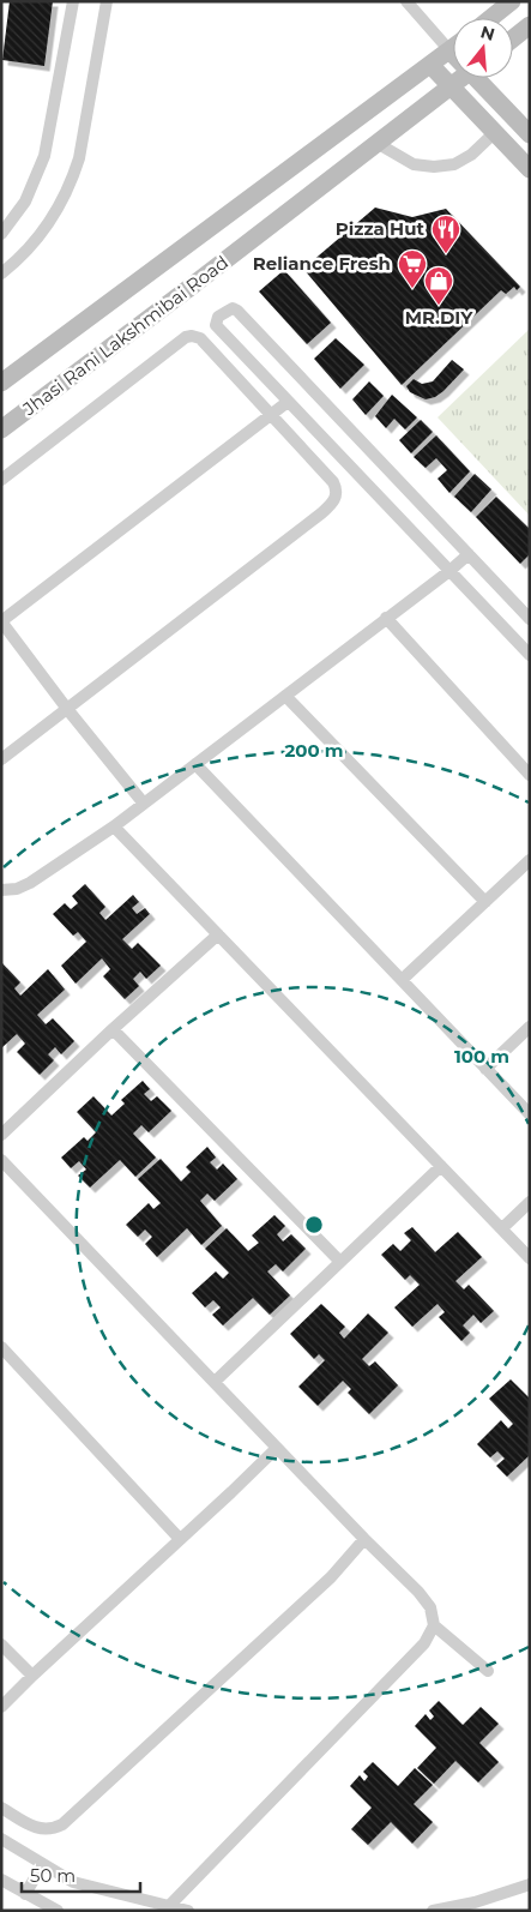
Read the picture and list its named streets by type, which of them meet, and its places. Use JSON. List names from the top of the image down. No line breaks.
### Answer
{"streets":{"main road":["Jhasi Rani Lakshmibai Road"]},"places":{"restaurant":["Pizza Hut"],"supermarket":["Reliance Fresh"],"shop":["MR.DIY"]},"scale_bar":"50 m","north":"top","rings":["200 m","100 m"]}
